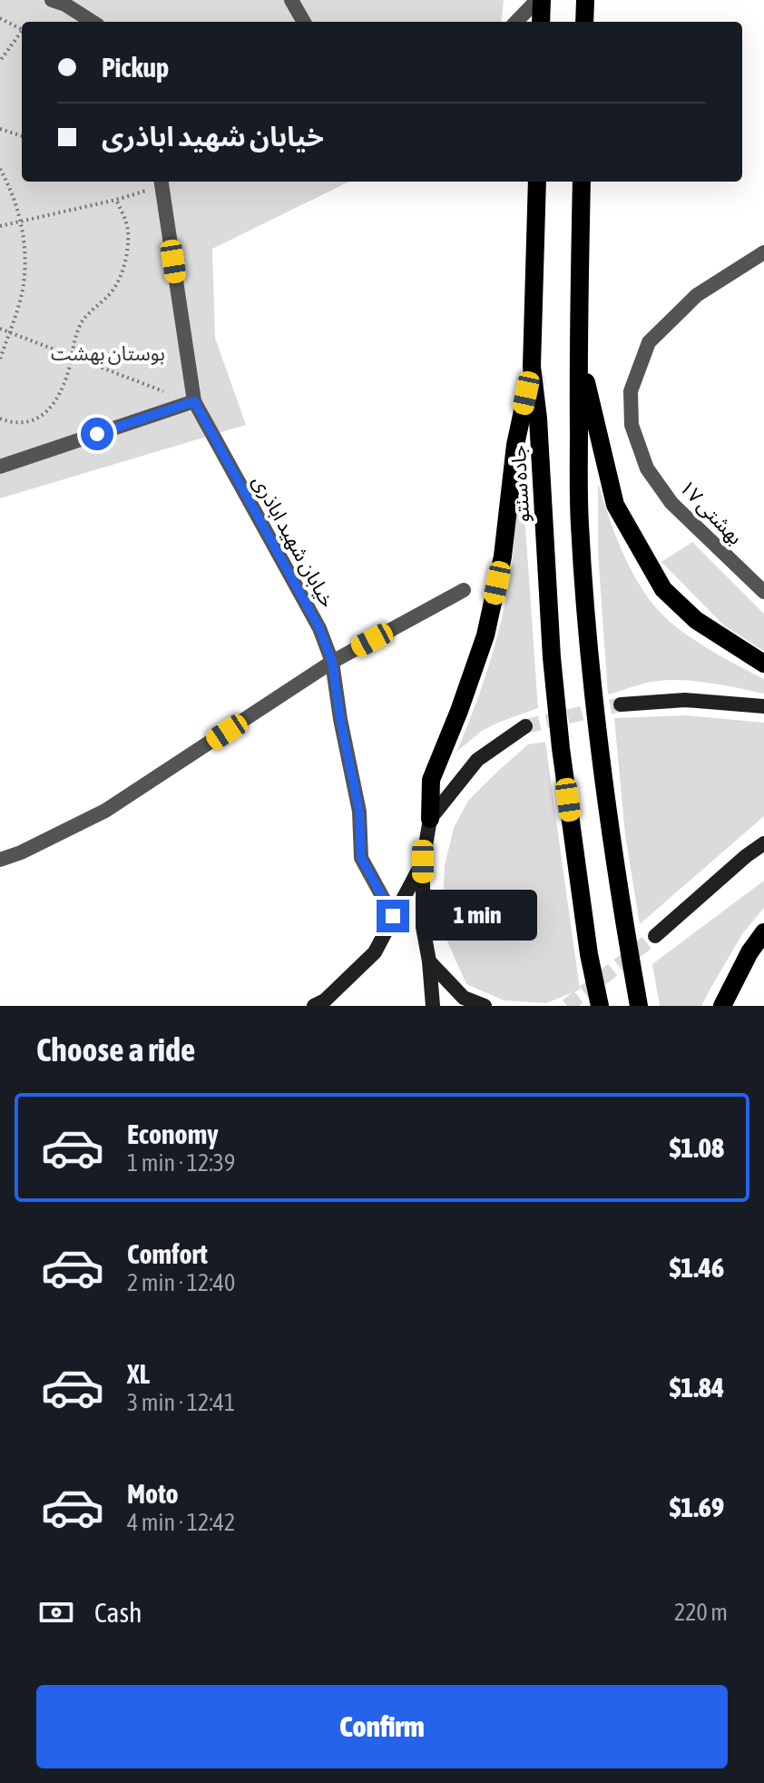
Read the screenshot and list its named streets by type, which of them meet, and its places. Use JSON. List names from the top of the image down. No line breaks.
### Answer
{"streets":{"main road":["جاده سنتو"],"street":["بهشتی ۱۷","خیابان شهید اباذری"]},"parks":["بوستان بهشت"],"page":{"banner":["Pickup","خیابان شهید اباذری"],"bubble":"1 min","heading":"Choose a ride","list":[{"name":"Economy","note":"1 min · 12:39","value":"$1.08"},{"name":"Comfort","note":"2 min · 12:40","value":"$1.46"},{"name":"XL","note":"3 min · 12:41","value":"$1.84"},{"name":"Moto","note":"4 min · 12:42","value":"$1.69"}],"pay":["Cash","220 m"],"buttons":"Confirm"}}
